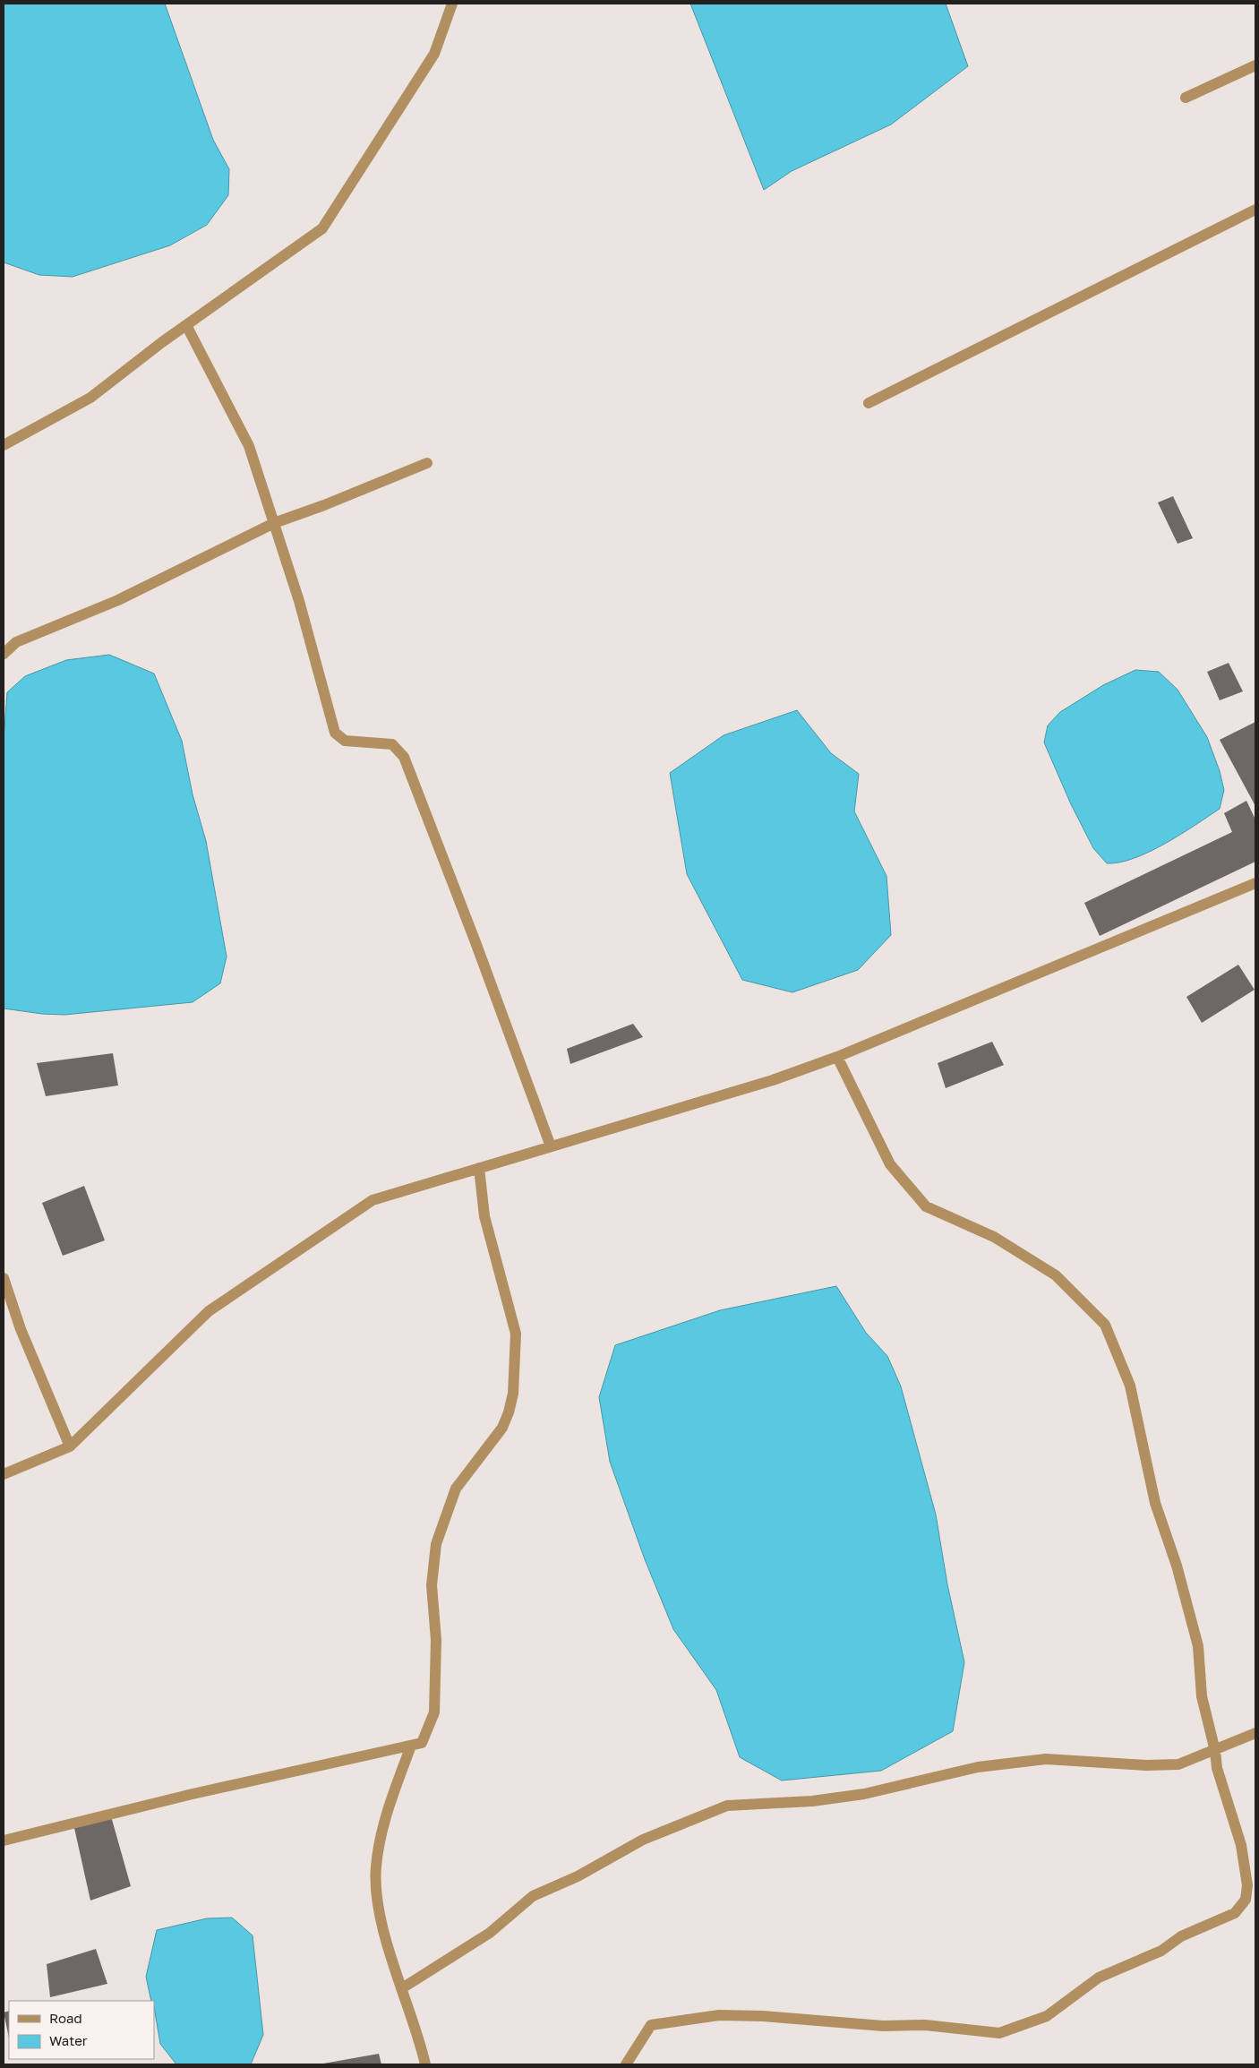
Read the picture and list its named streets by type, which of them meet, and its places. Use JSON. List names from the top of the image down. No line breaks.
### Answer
{"legend":["Road","Water"]}
